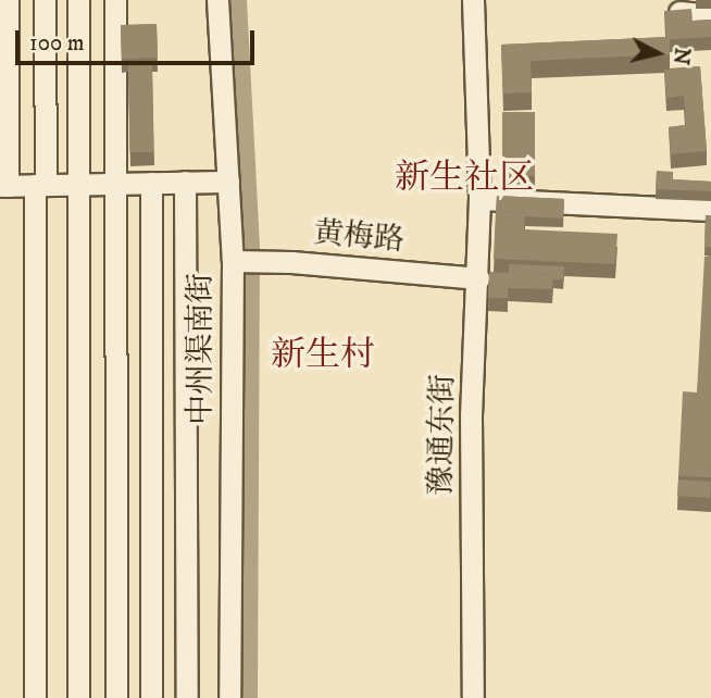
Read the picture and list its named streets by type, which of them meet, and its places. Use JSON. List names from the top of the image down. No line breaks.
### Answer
{"streets":{"street":["黄梅路","中州渠南街","豫通东街"]},"crossings":[["黄梅路","中州渠南街"],["黄梅路","豫通东街"]],"districts":["新生社区","新生村"],"scale_bar":"100 m","north":"right"}
